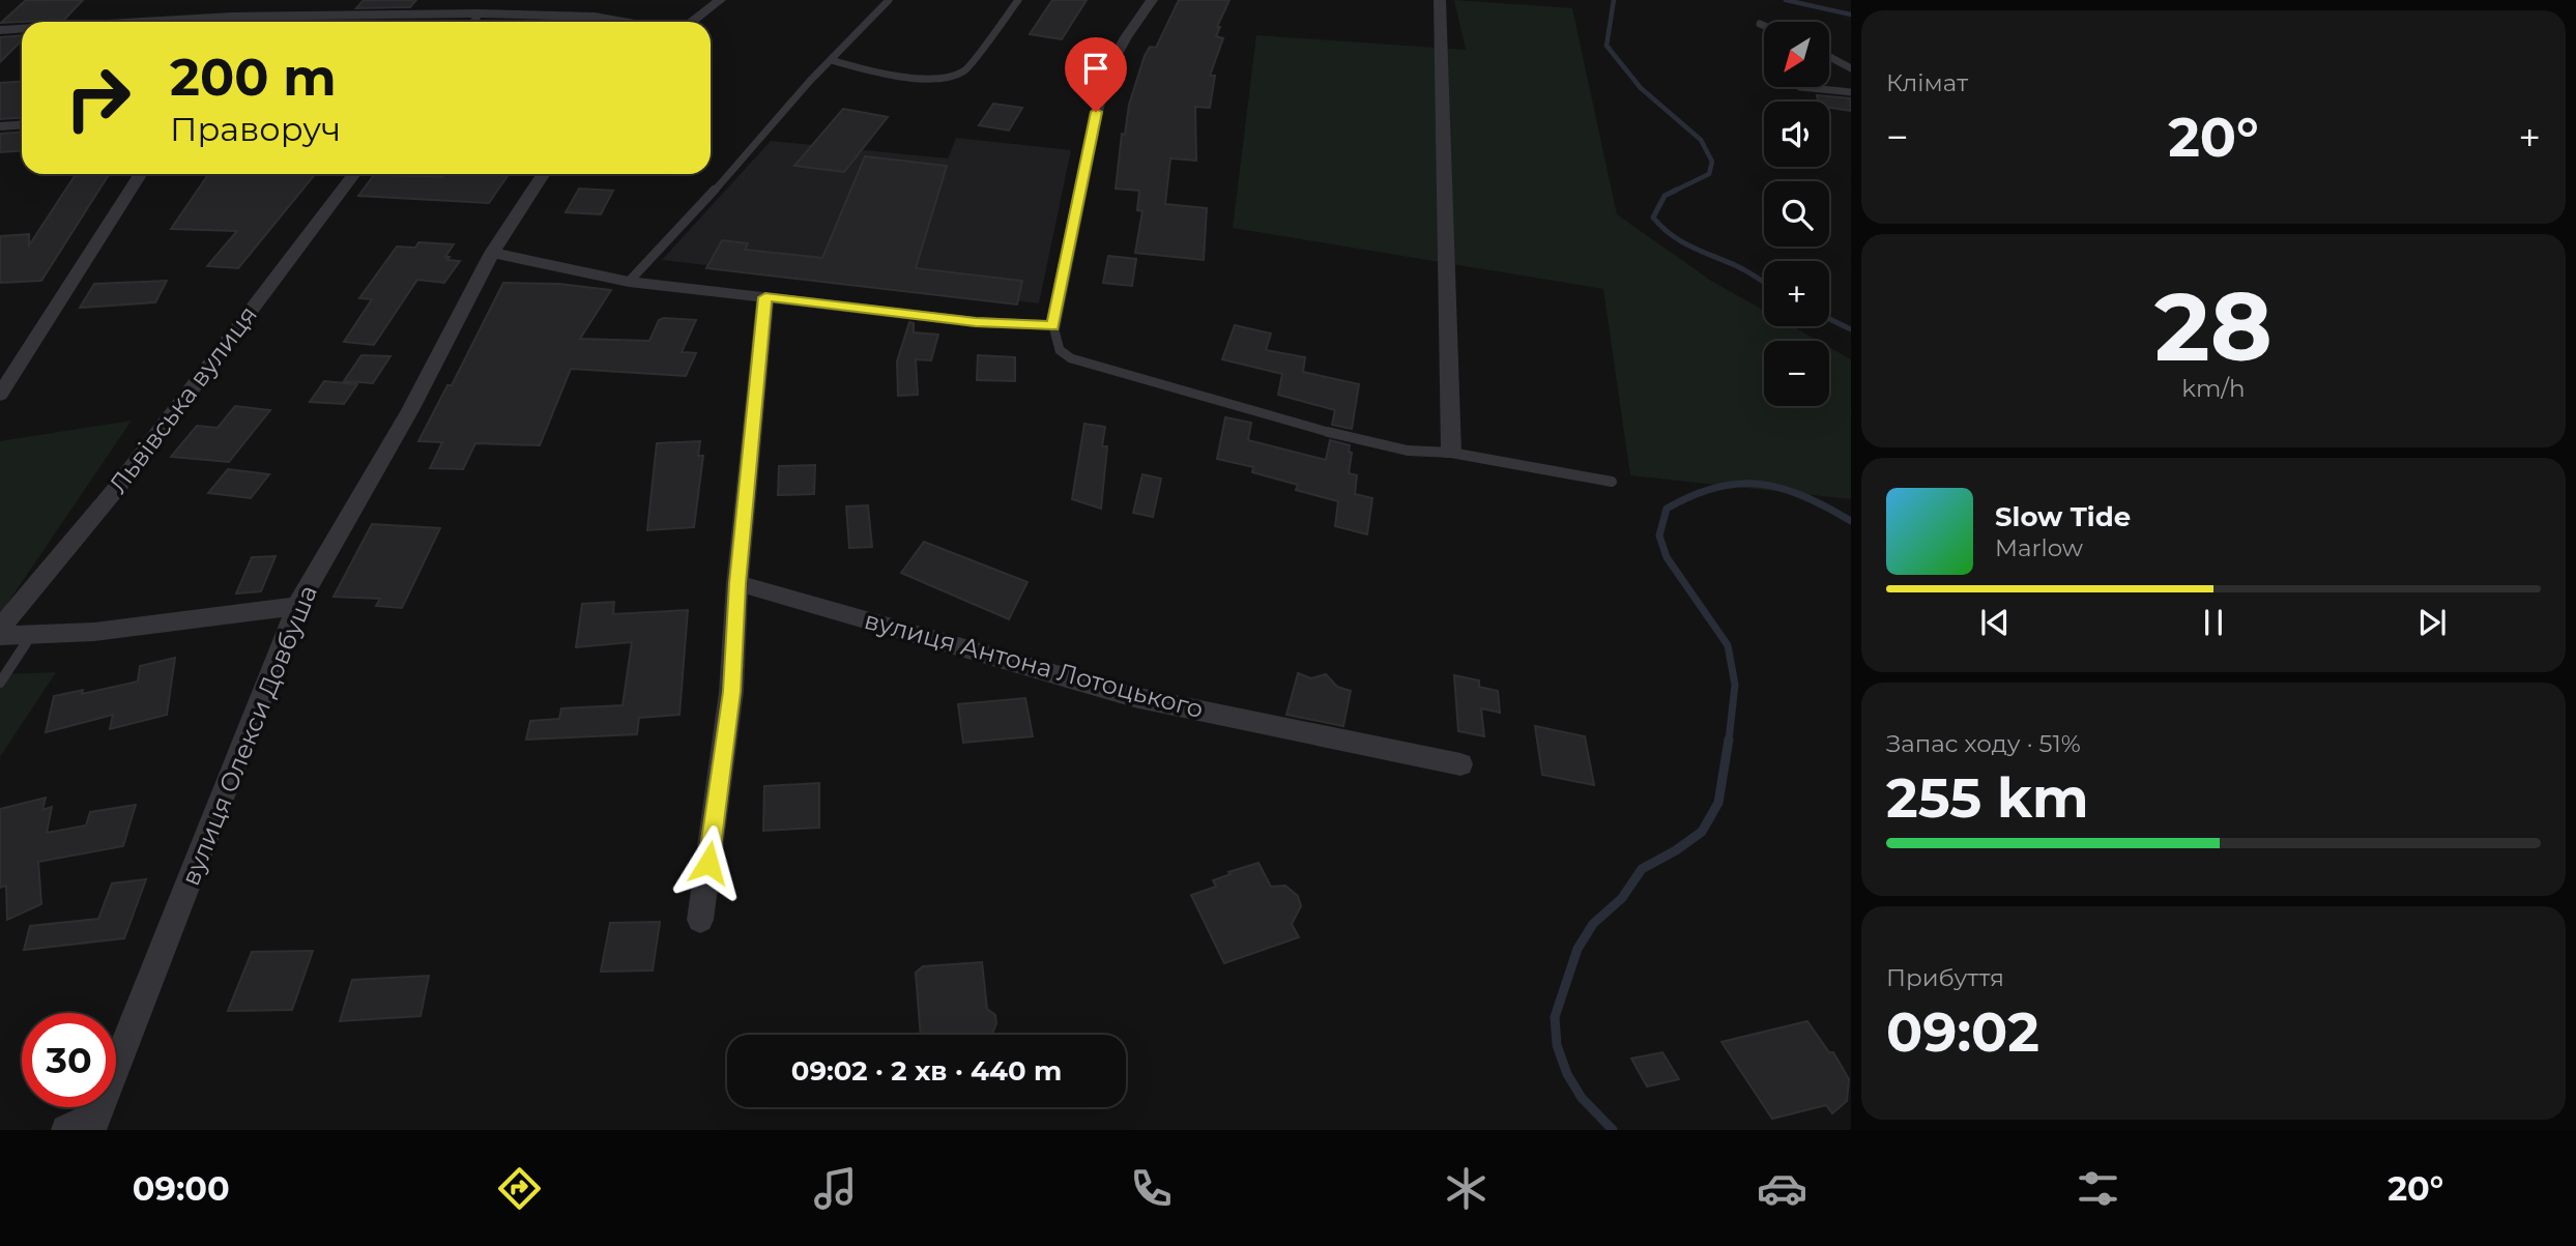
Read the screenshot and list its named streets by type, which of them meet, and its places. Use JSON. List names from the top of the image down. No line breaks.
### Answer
{"streets":{"street":["Львівська вулиця","вулиця Антона Лотоцького","вулиця Олекси Довбуша"]},"north":"bottom left","page":{"tile":["Клімат",["28","km/h"],["Запас ходу · 51%","255 km"],["Прибуття","09:02"]],"map_buttons":["+","−"],"turn":["200 m","Праворуч"],"heat":["−","20°","+"],"song":["Slow Tide","Marlow"],"limit":"30","trip":"09:02 · 2 хв · 440 m","tabs":["09:00","20°"]}}
